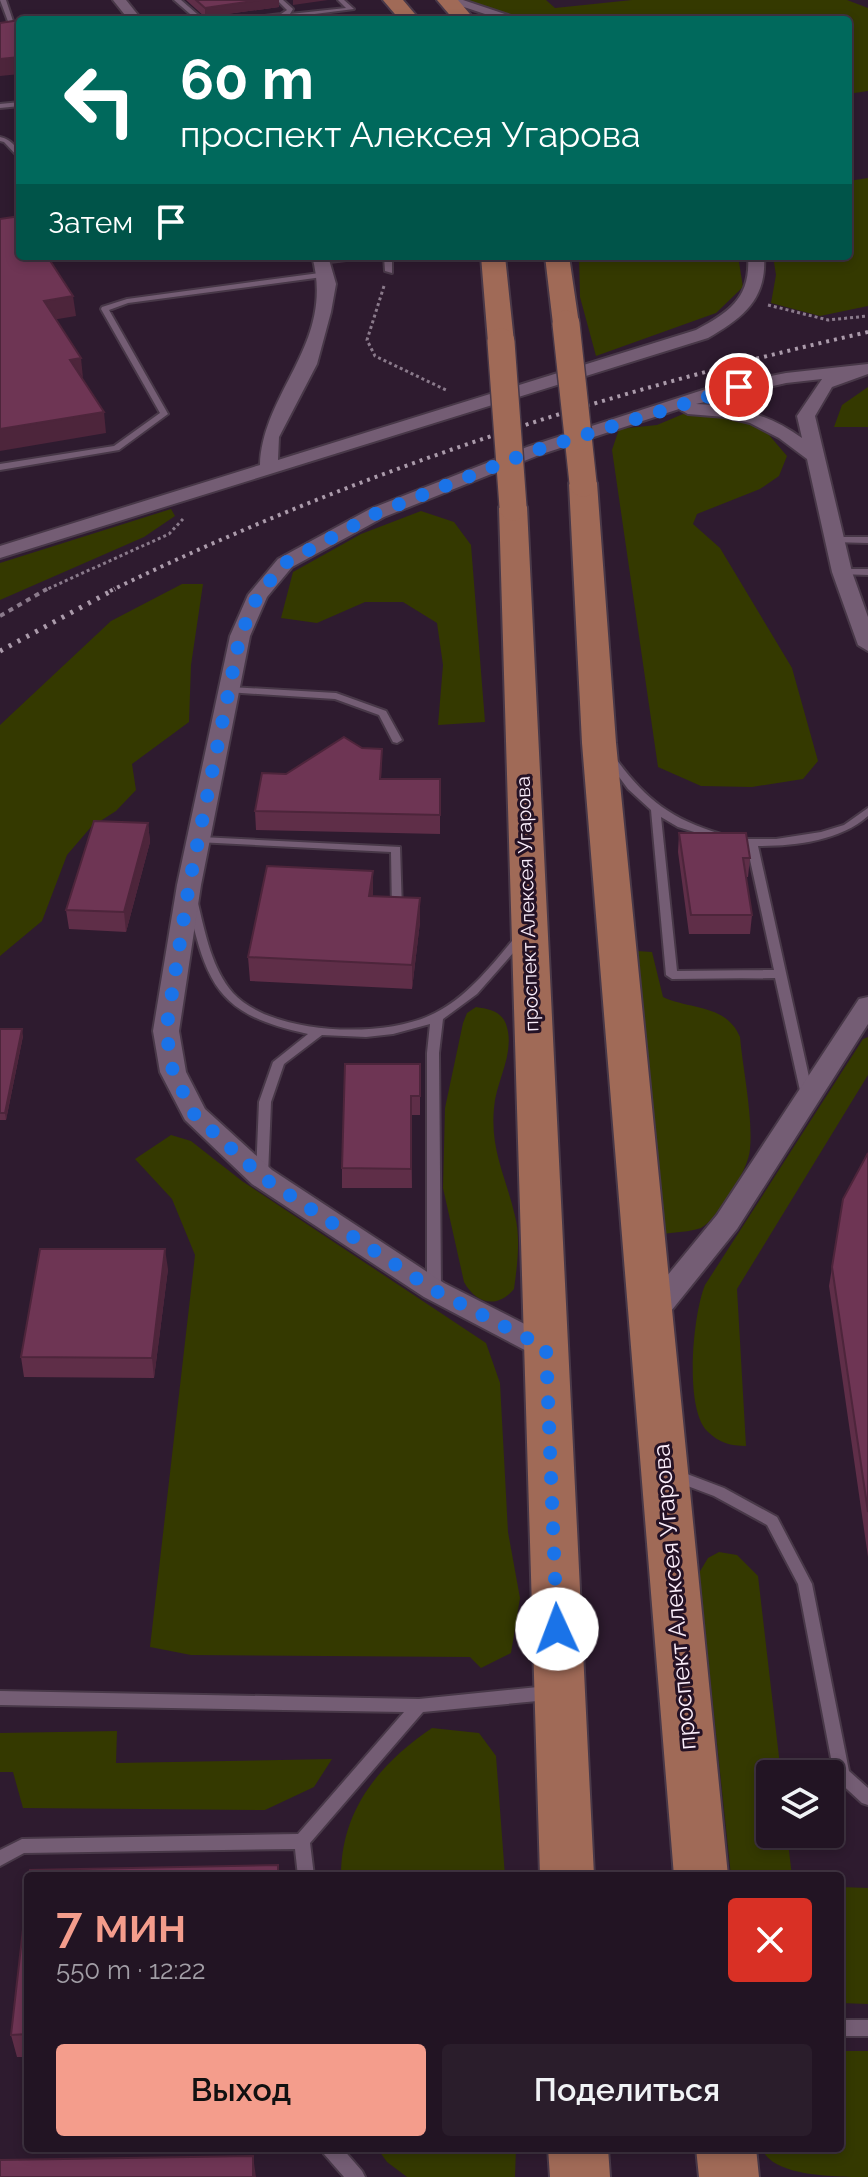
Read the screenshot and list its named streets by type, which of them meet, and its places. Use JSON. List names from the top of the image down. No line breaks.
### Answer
{"streets":{"main road":["проспект Алексея Угарова"]},"page":{"turn":["60 m","проспект Алексея Угарова"],"then":"Затем","heading":["7 мин","550 m · 12:22"],"buttons":["Выход","Поделиться"]}}
